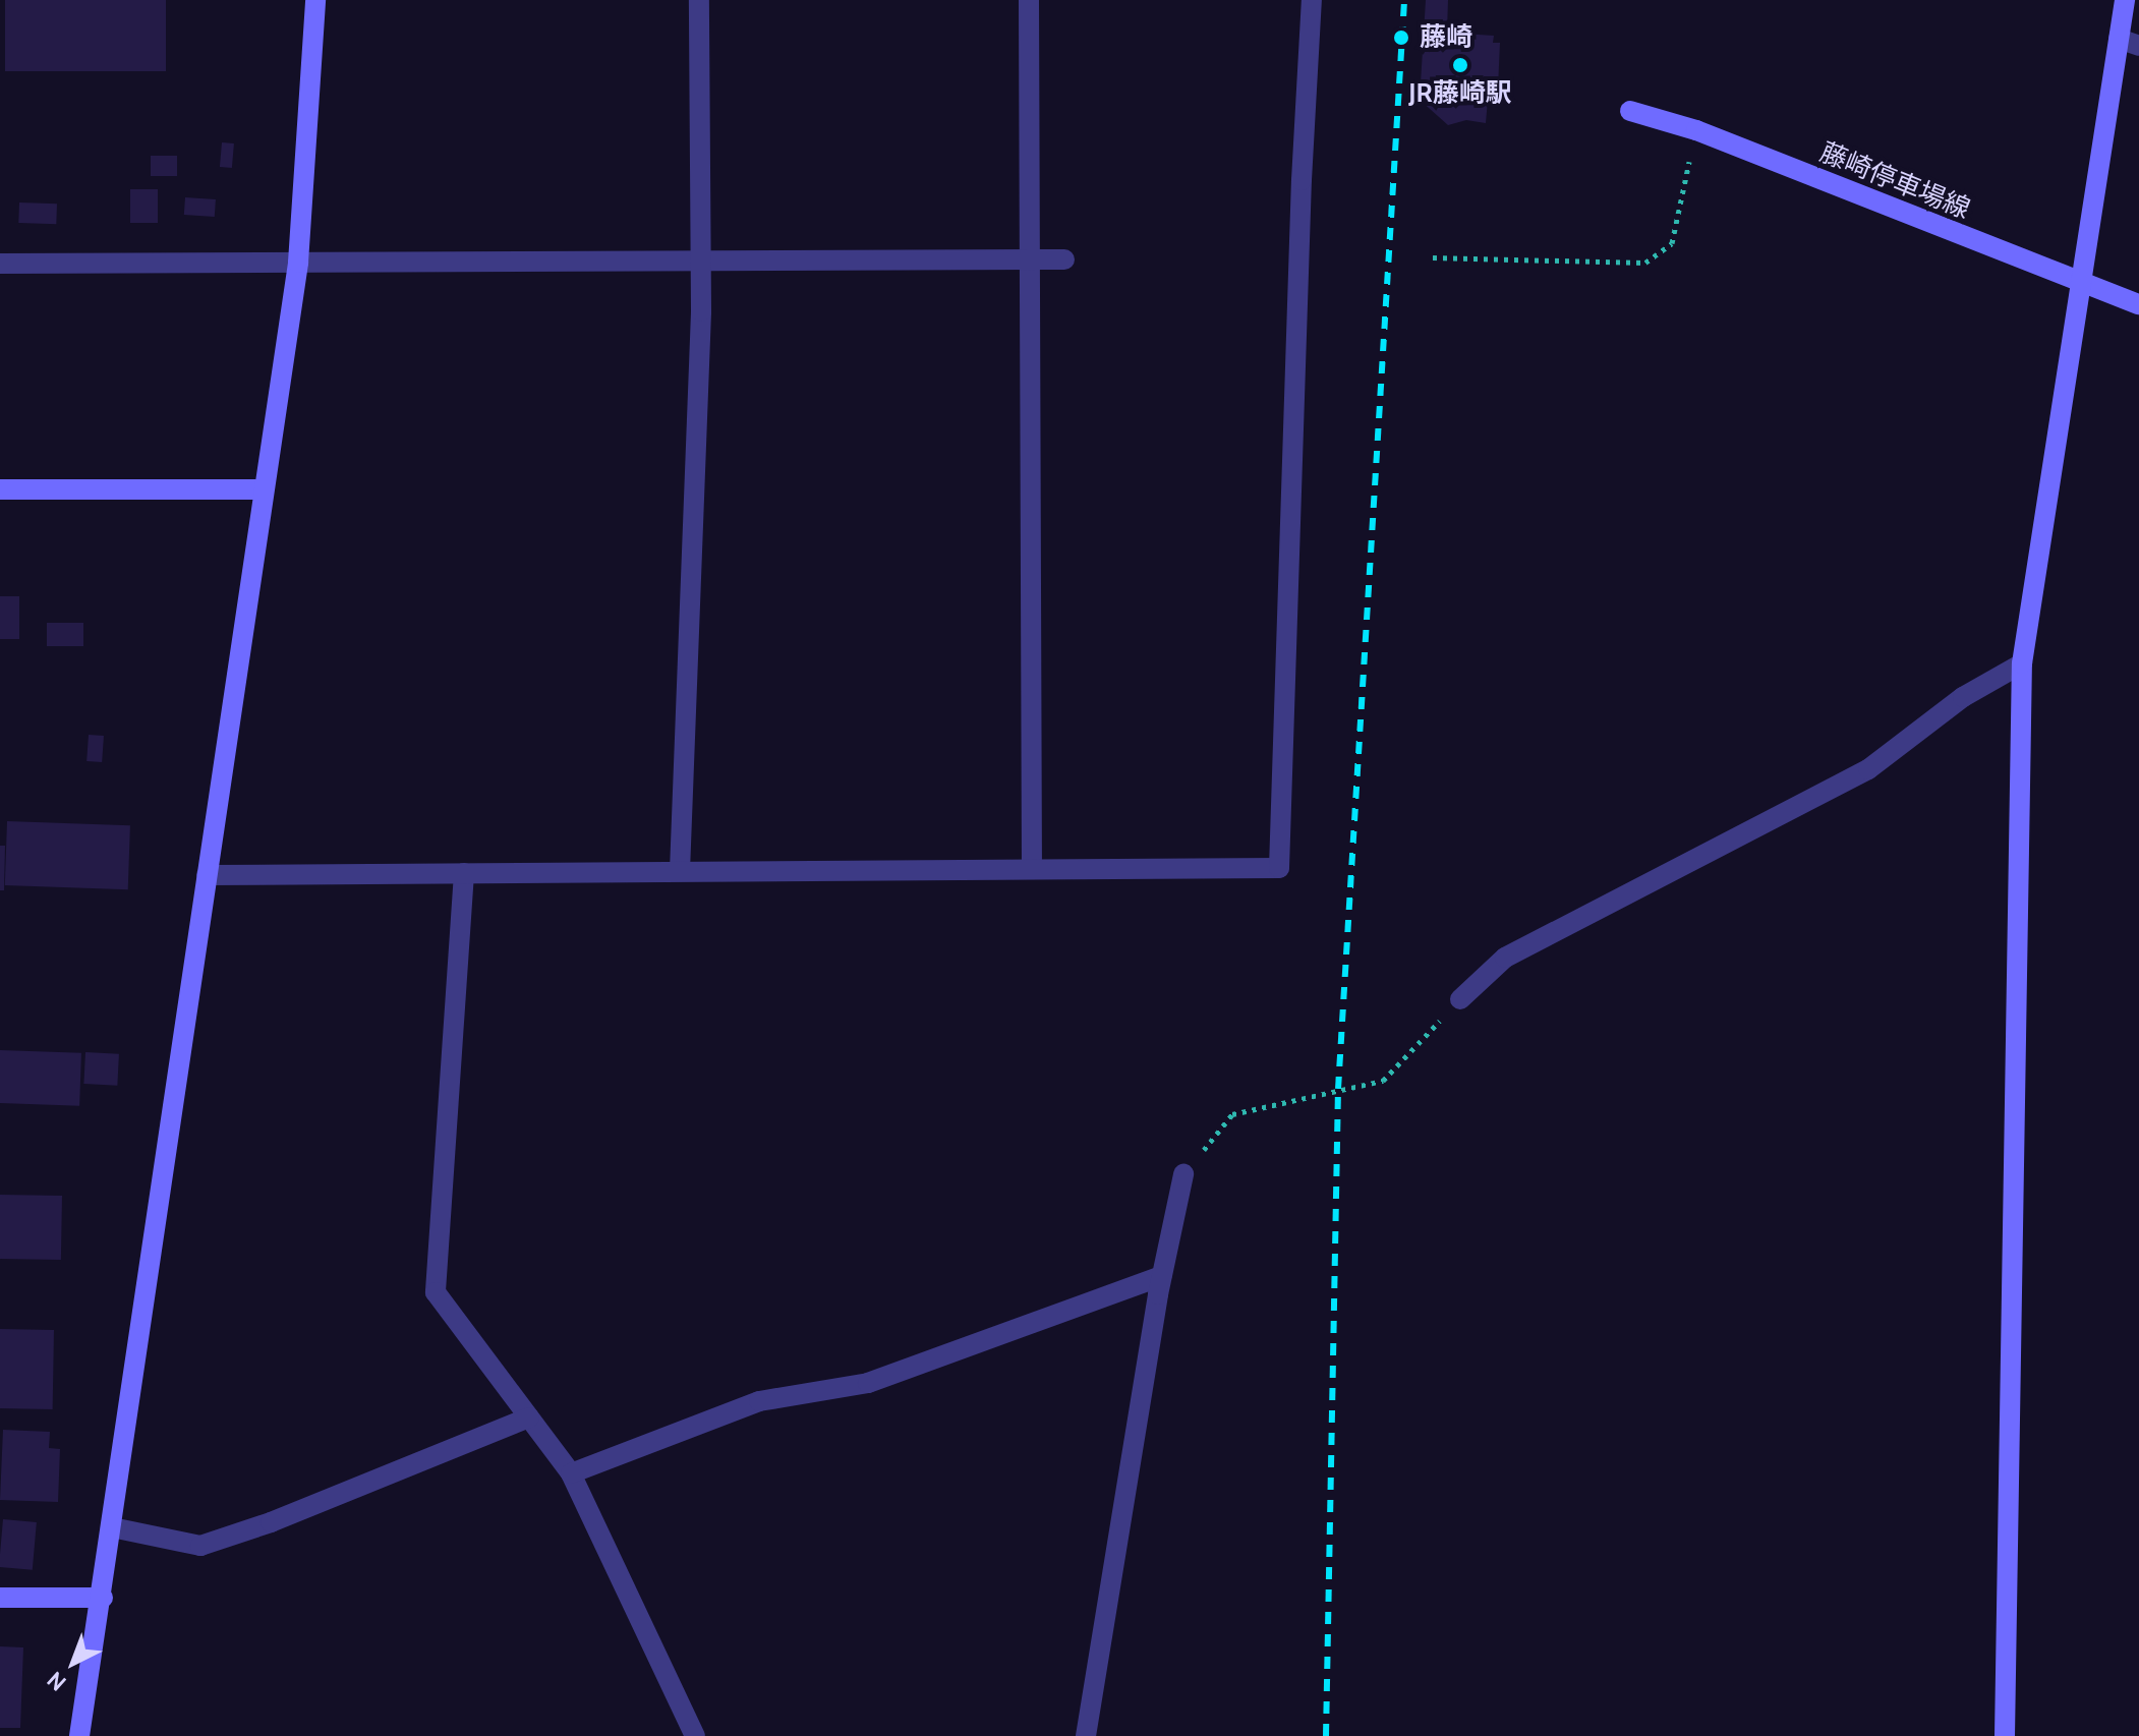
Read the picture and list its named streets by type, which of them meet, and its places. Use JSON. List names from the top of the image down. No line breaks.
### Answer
{"streets":{"street":["藤崎停車場線"]},"places":["藤崎","JR藤崎駅"],"north":"bottom left"}
